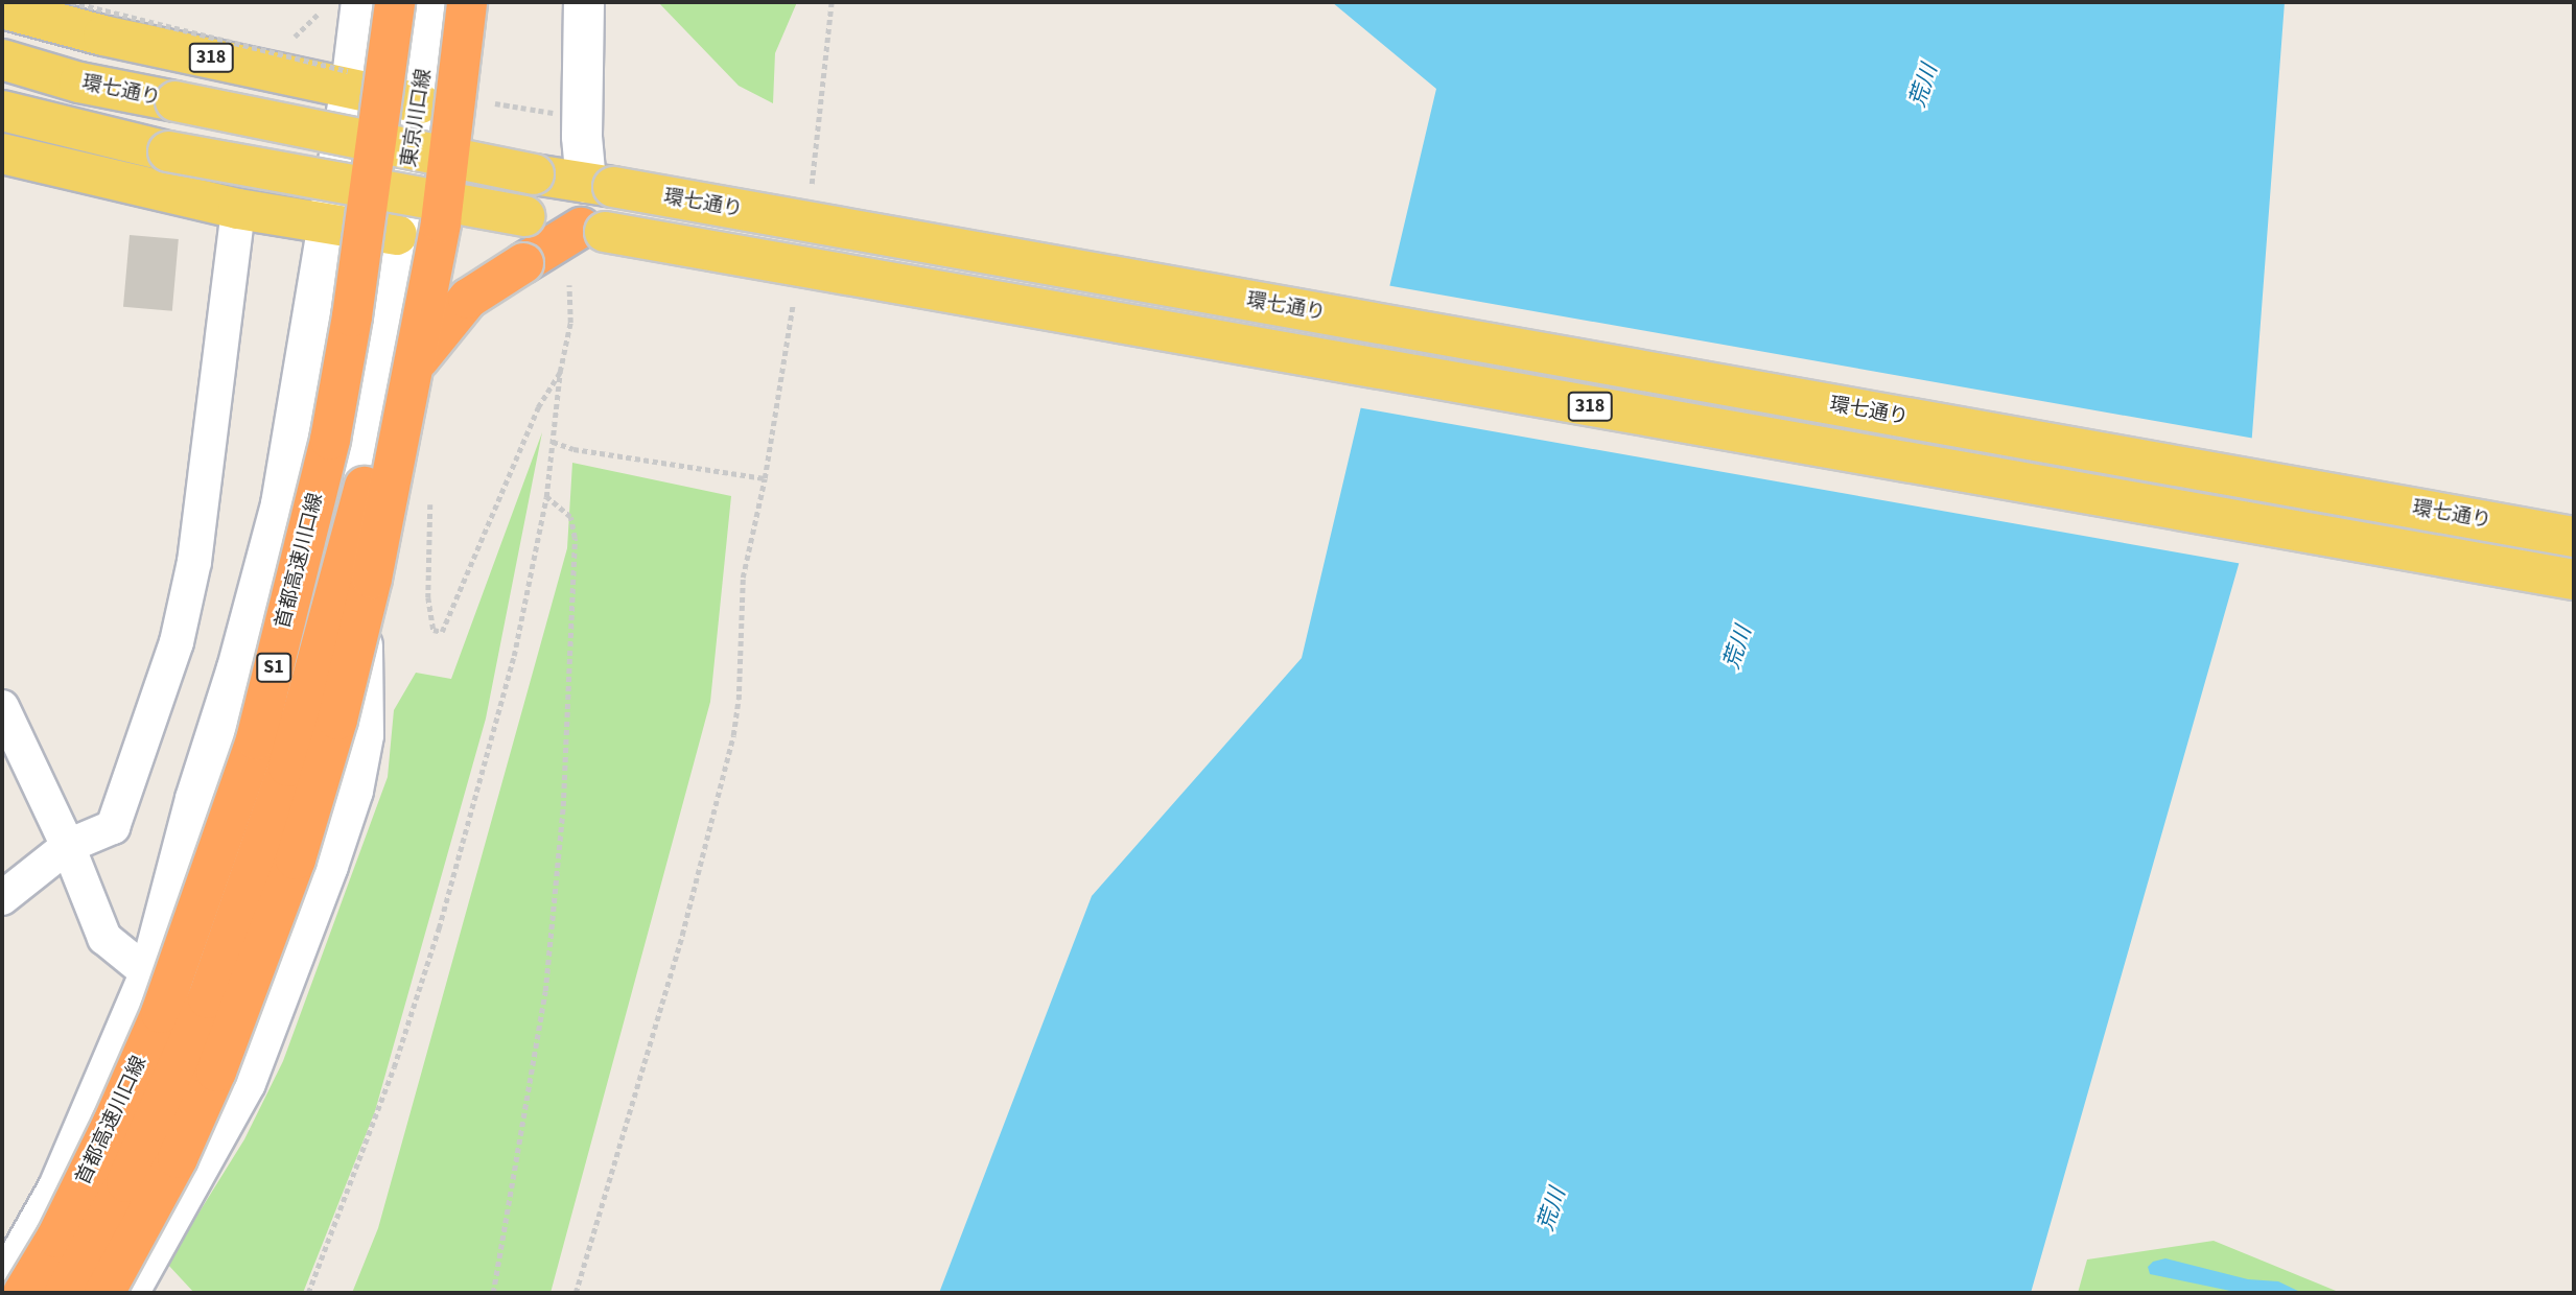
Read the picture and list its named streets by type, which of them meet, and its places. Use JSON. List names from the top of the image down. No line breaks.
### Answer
{"streets":{"highway":["首都高速川口線","S1"],"main road":["318","環七通り"],"street":["東京川口線"]},"crossings":[["318","東京川口線"]],"water":["荒川"]}
